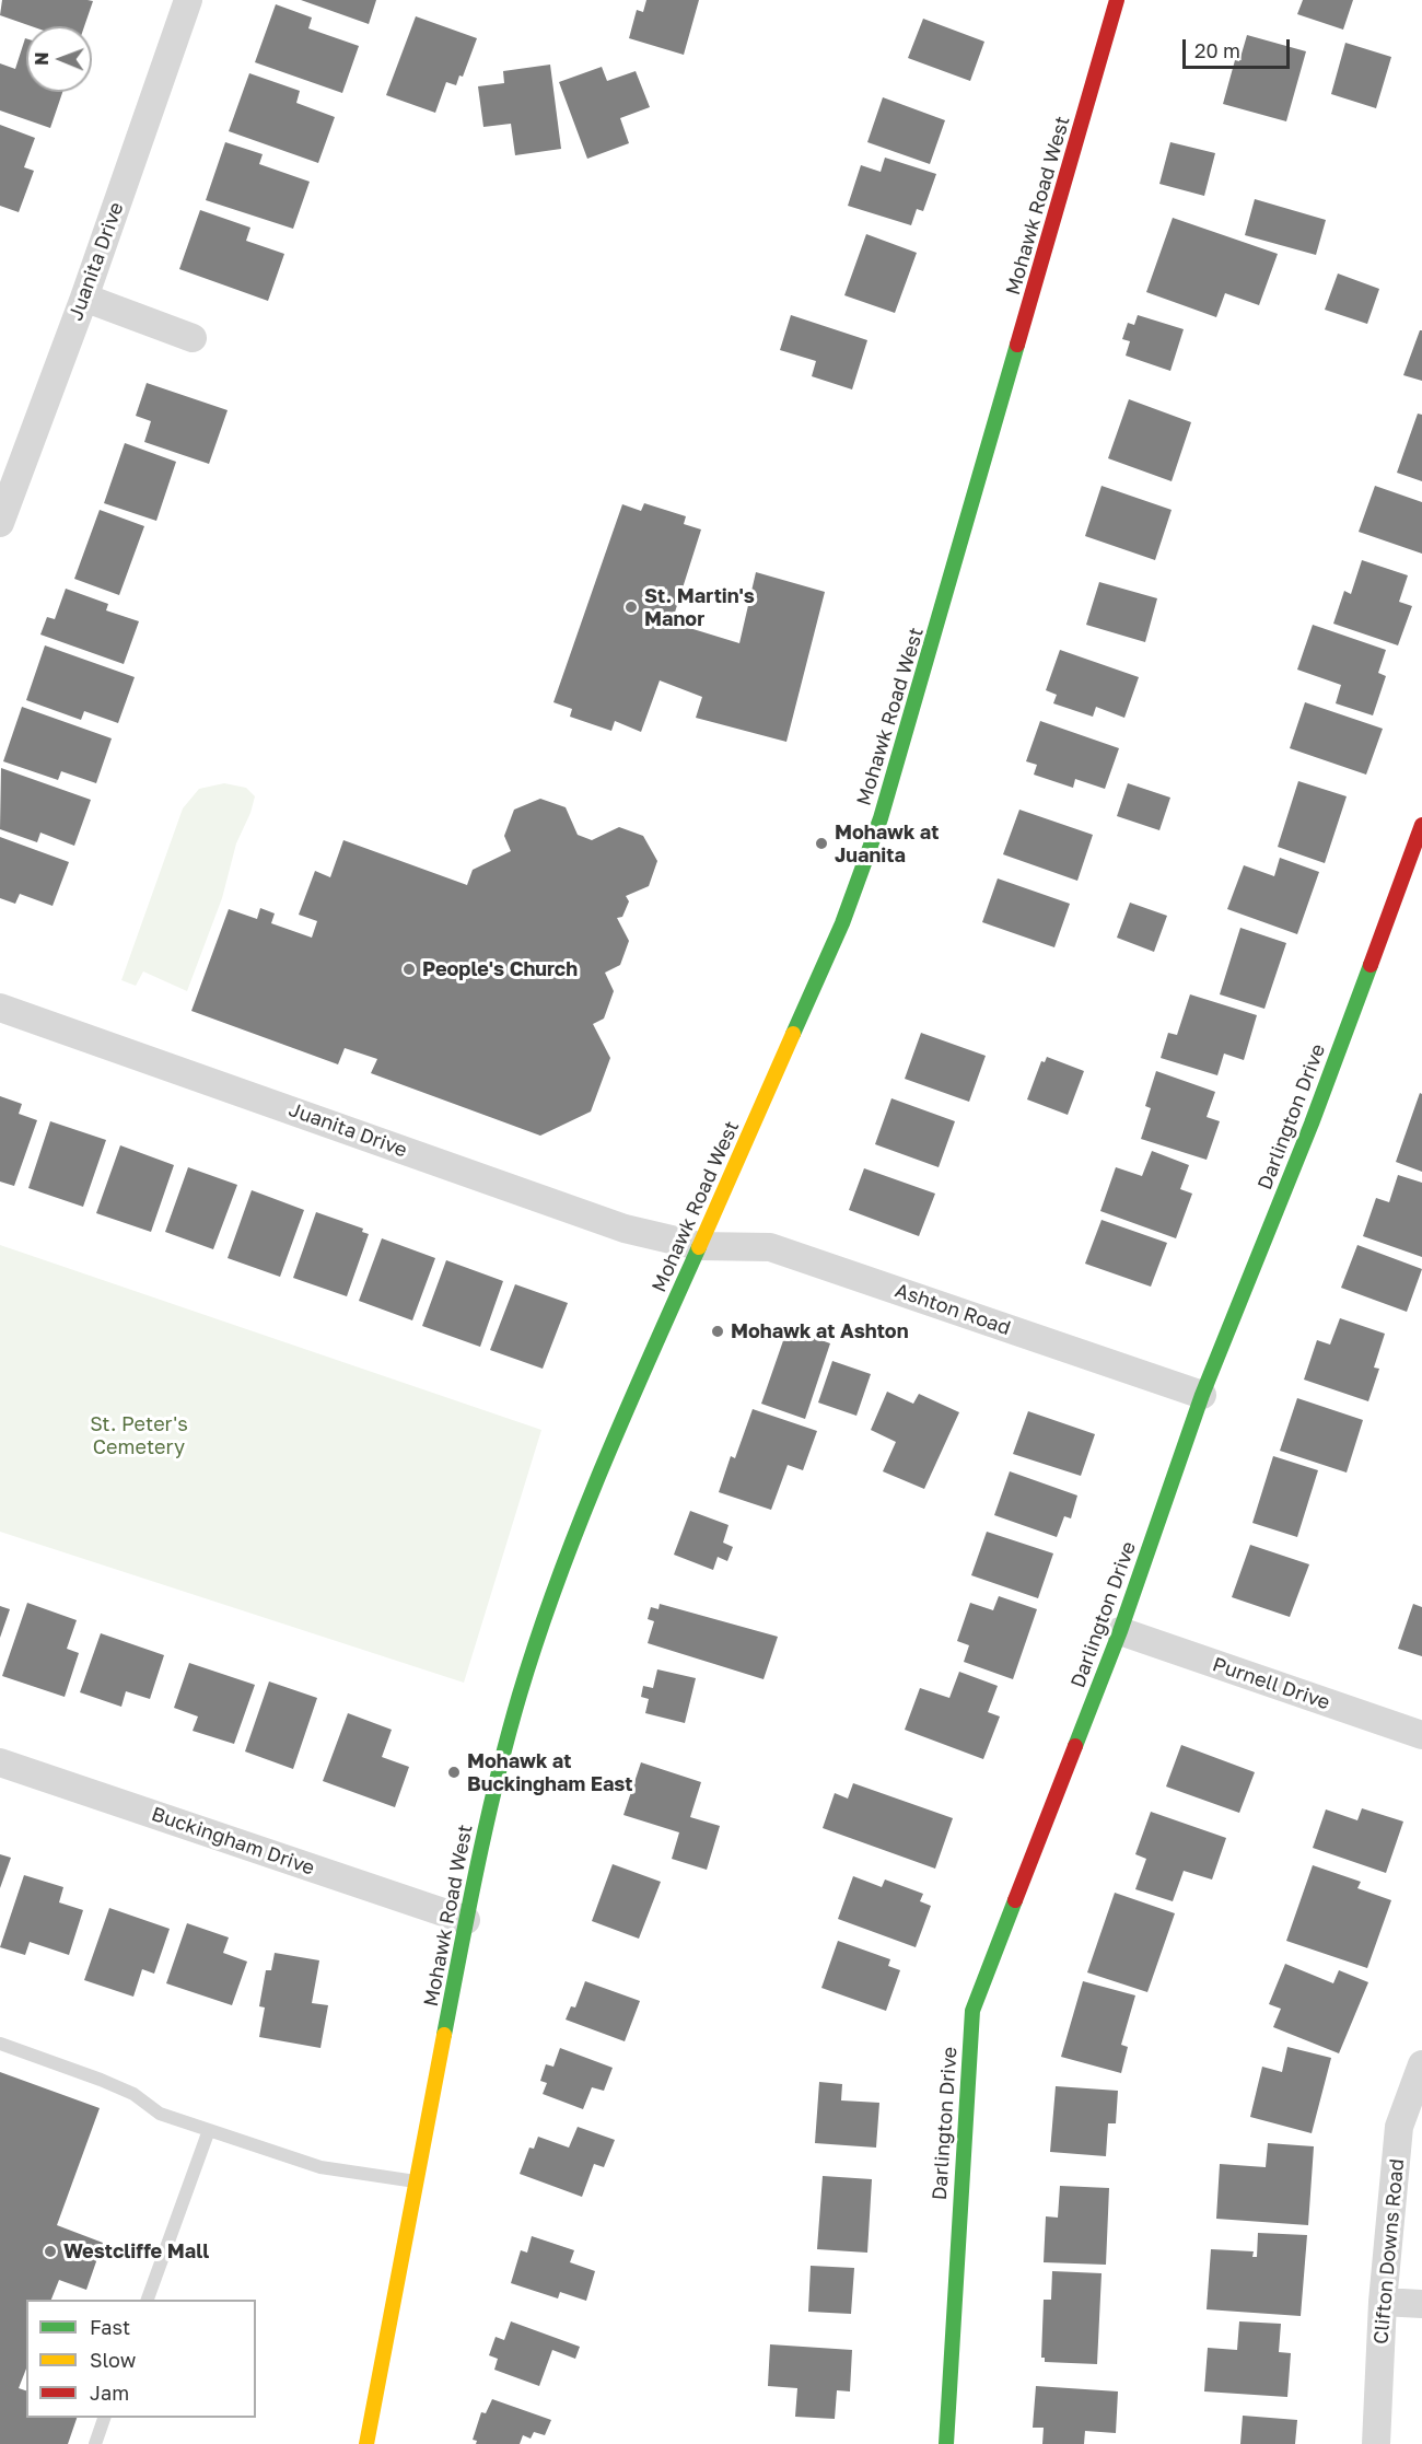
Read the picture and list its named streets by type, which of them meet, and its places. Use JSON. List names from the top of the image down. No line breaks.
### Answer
{"streets":{"main road":["Mohawk Road West","Darlington Drive"],"street":["Juanita Drive","Ashton Road","Purnell Drive","Buckingham Drive","Clifton Downs Road"]},"crossings":[["Mohawk Road West","Juanita Drive"],["Mohawk Road West","Ashton Road"],["Mohawk Road West","Buckingham Drive"],["Juanita Drive","Ashton Road"],["Darlington Drive","Ashton Road"],["Darlington Drive","Purnell Drive"]],"parks":["St. Peter's Cemetery"],"places":["St. Martin's Manor","Mohawk at Juanita","People's Church","Mohawk at Ashton","Mohawk at Buckingham East","Westcliffe Mall"],"legend":["Fast","Slow","Jam"],"scale_bar":"20 m","north":"left"}
